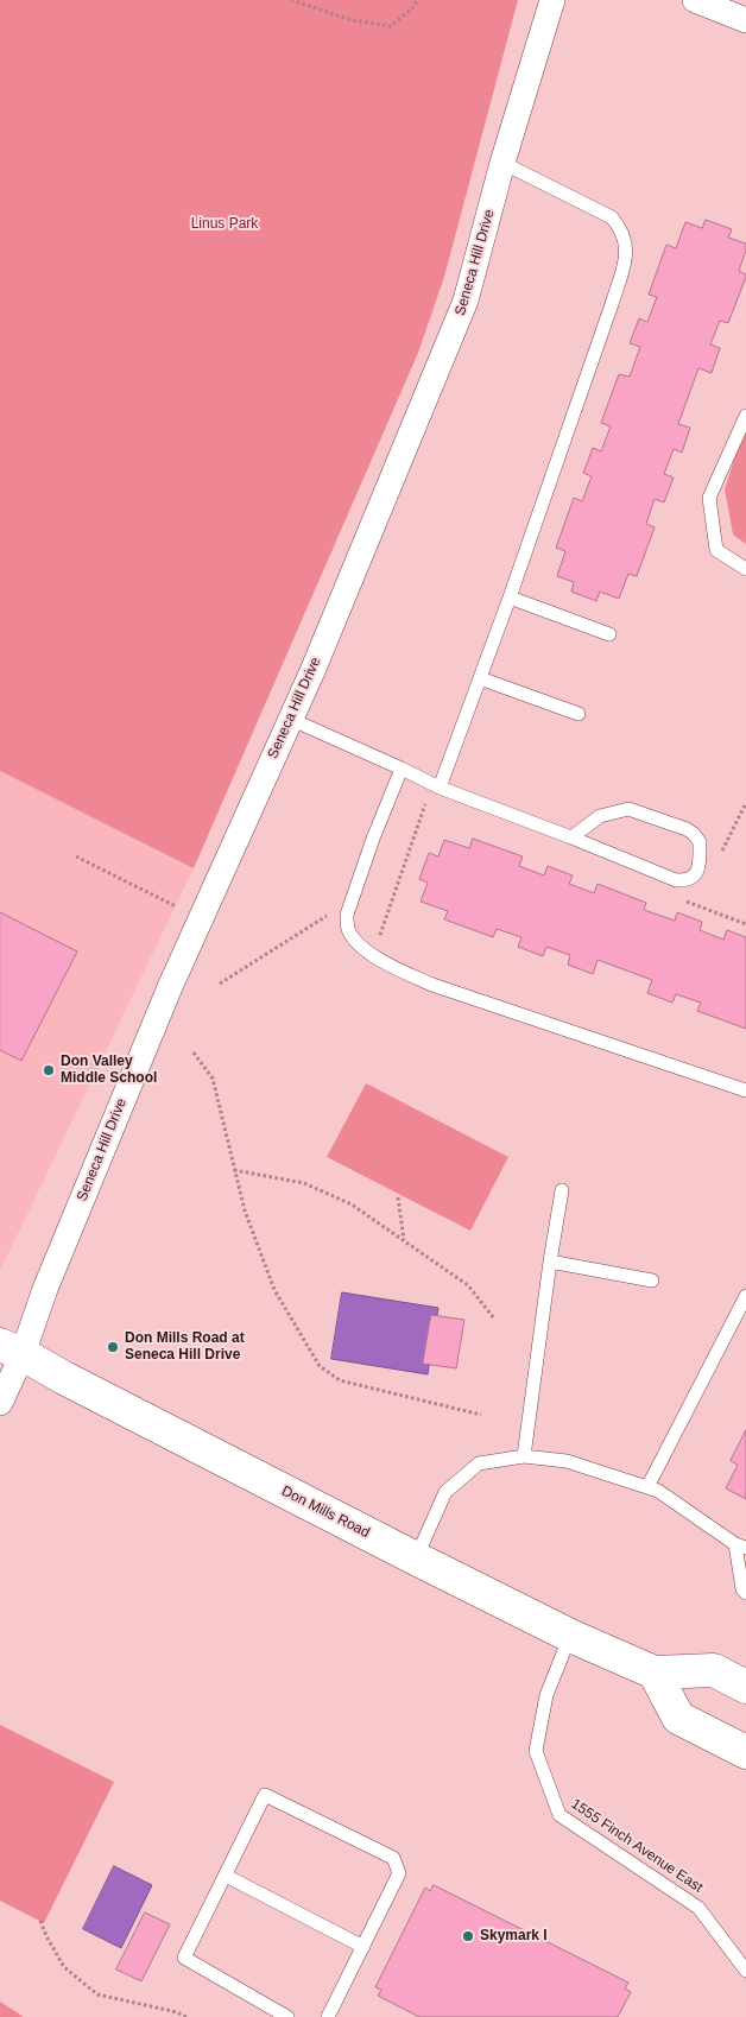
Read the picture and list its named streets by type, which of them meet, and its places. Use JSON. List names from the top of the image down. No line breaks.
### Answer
{"streets":{"main road":["Don Mills Road"],"street":["Seneca Hill Drive"],"lane":["1555 Finch Avenue East"]},"crossings":[["Seneca Hill Drive","Don Mills Road"],["Don Mills Road","1555 Finch Avenue East"]],"parks":["Linus Park"],"places":["Don Valley Middle School","Don Mills Road at Seneca Hill Drive","Skymark I"]}
